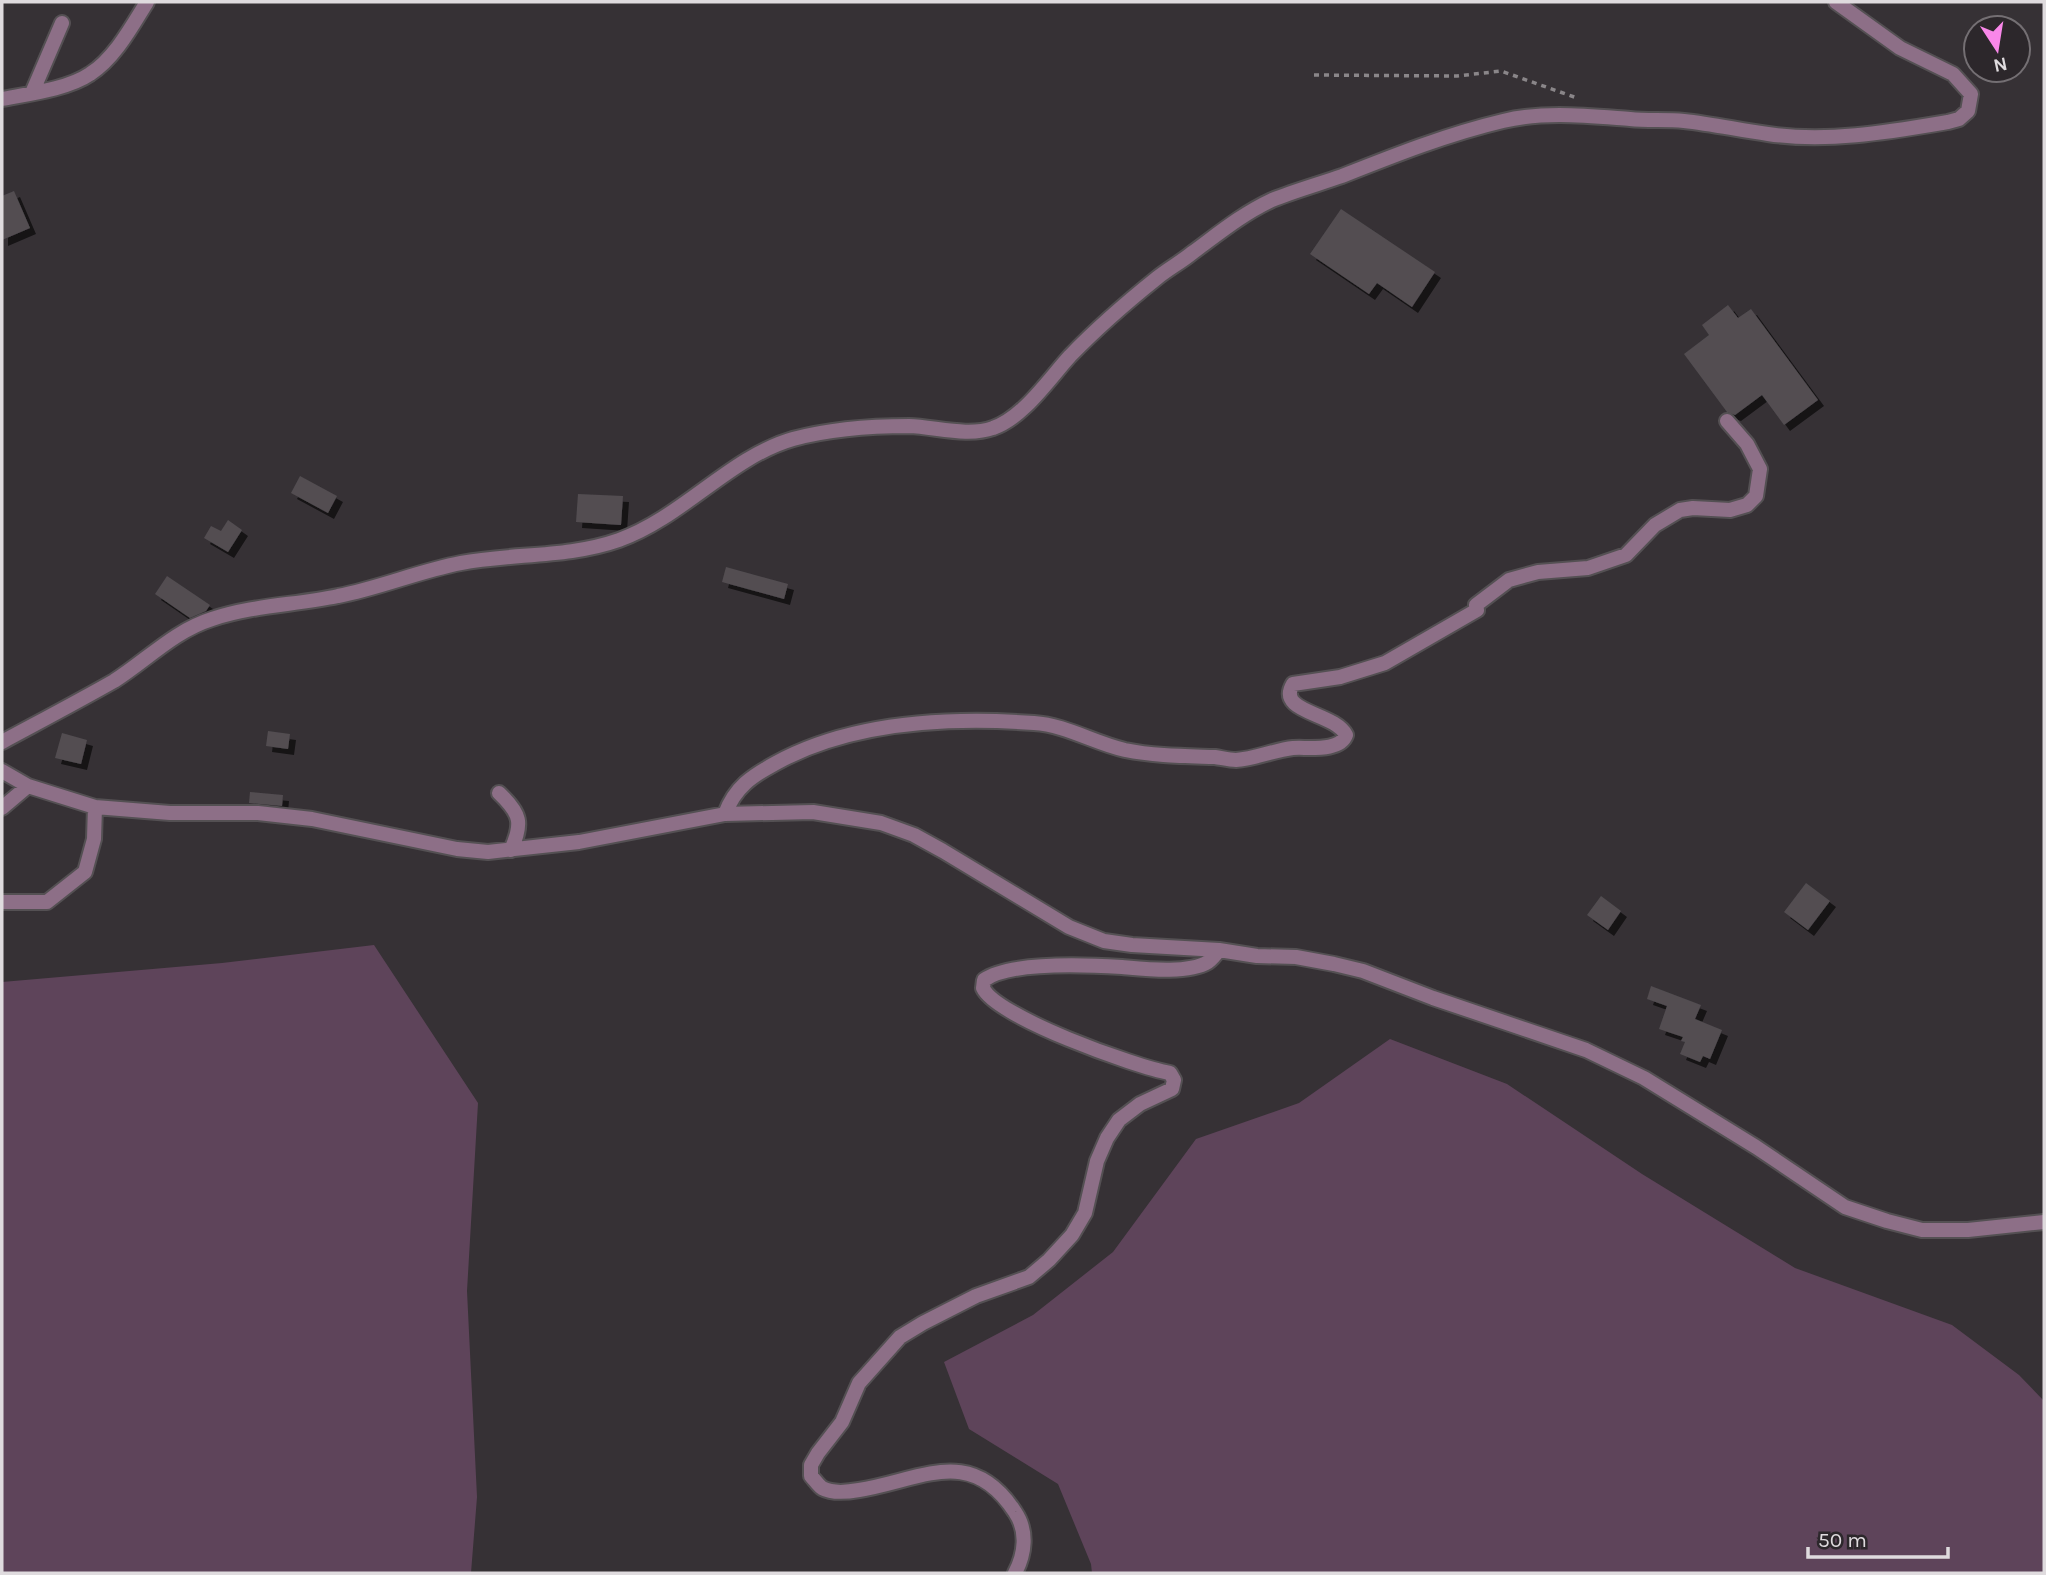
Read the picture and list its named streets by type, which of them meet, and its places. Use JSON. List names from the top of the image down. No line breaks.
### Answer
{"scale_bar":"50 m","north":"bottom"}
